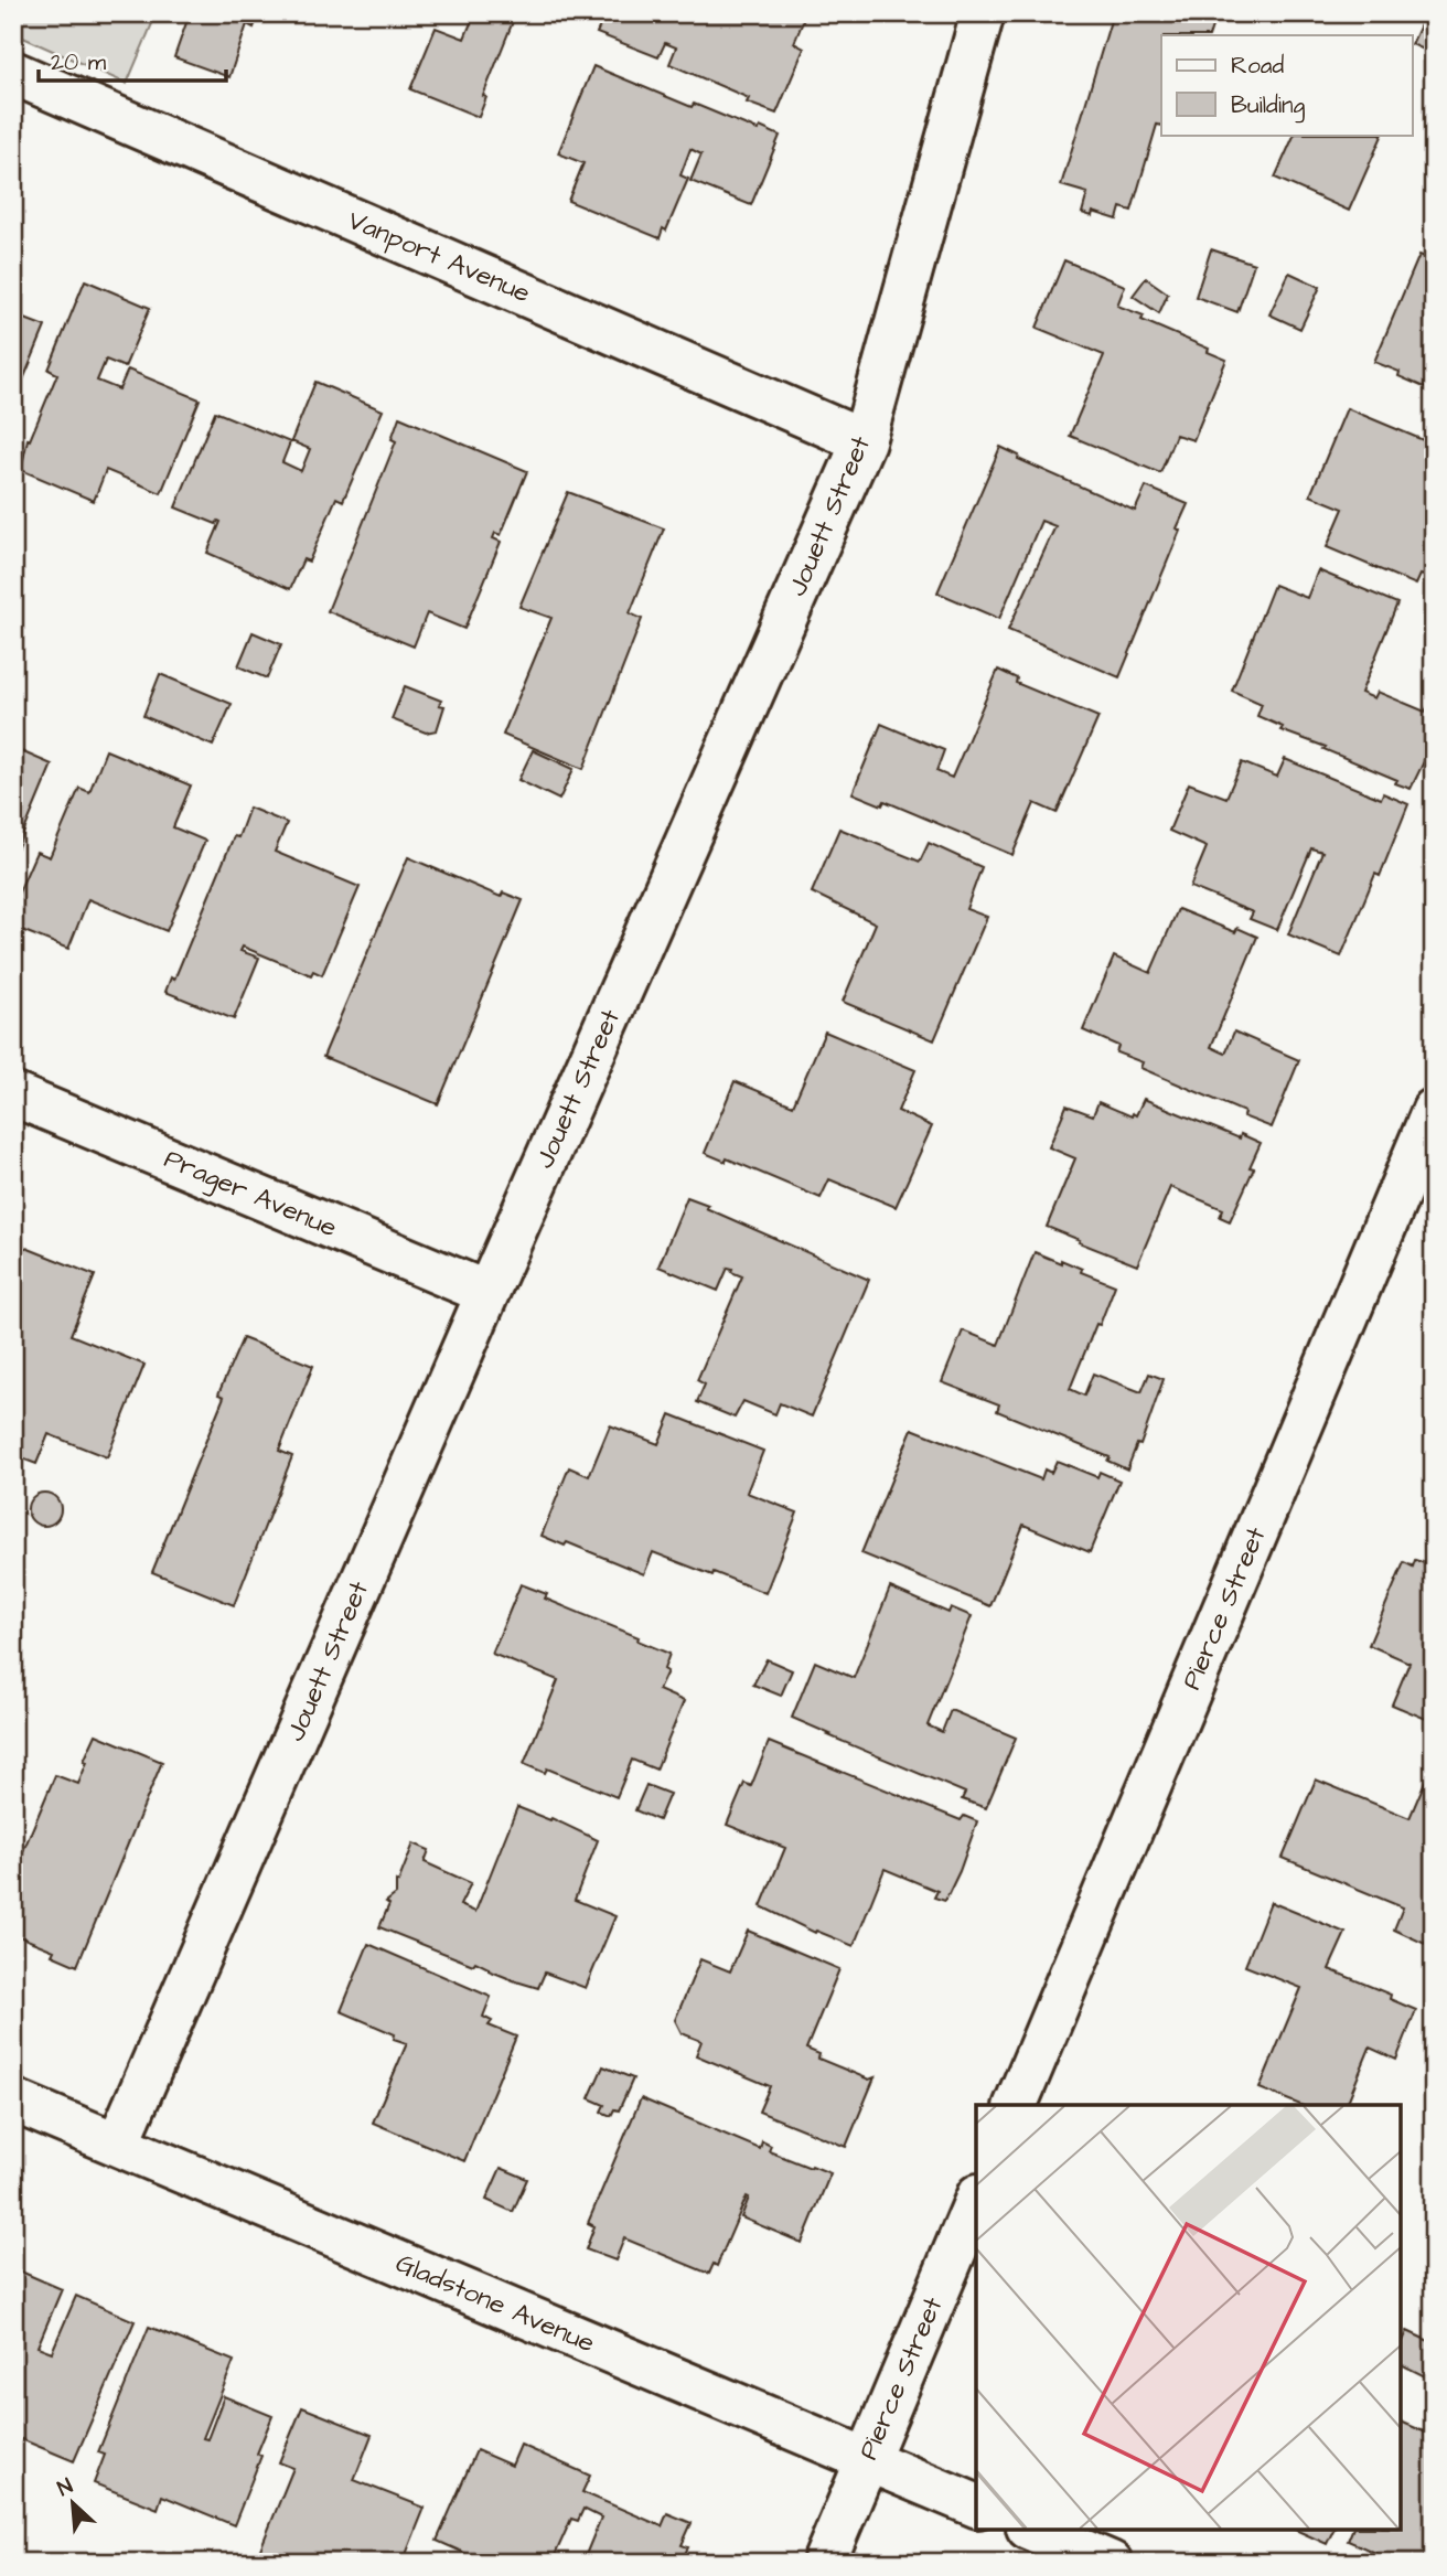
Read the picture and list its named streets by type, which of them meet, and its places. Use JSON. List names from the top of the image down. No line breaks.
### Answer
{"streets":{"street":["Vanport Avenue","Jouett Street","Prager Avenue","Pierce Street","Gladstone Avenue"]},"crossings":[["Vanport Avenue","Jouett Street"],["Jouett Street","Prager Avenue"],["Jouett Street","Gladstone Avenue"],["Pierce Street","Gladstone Avenue"]],"legend":["Road","Building"],"scale_bar":"20 m","north":"top left"}
